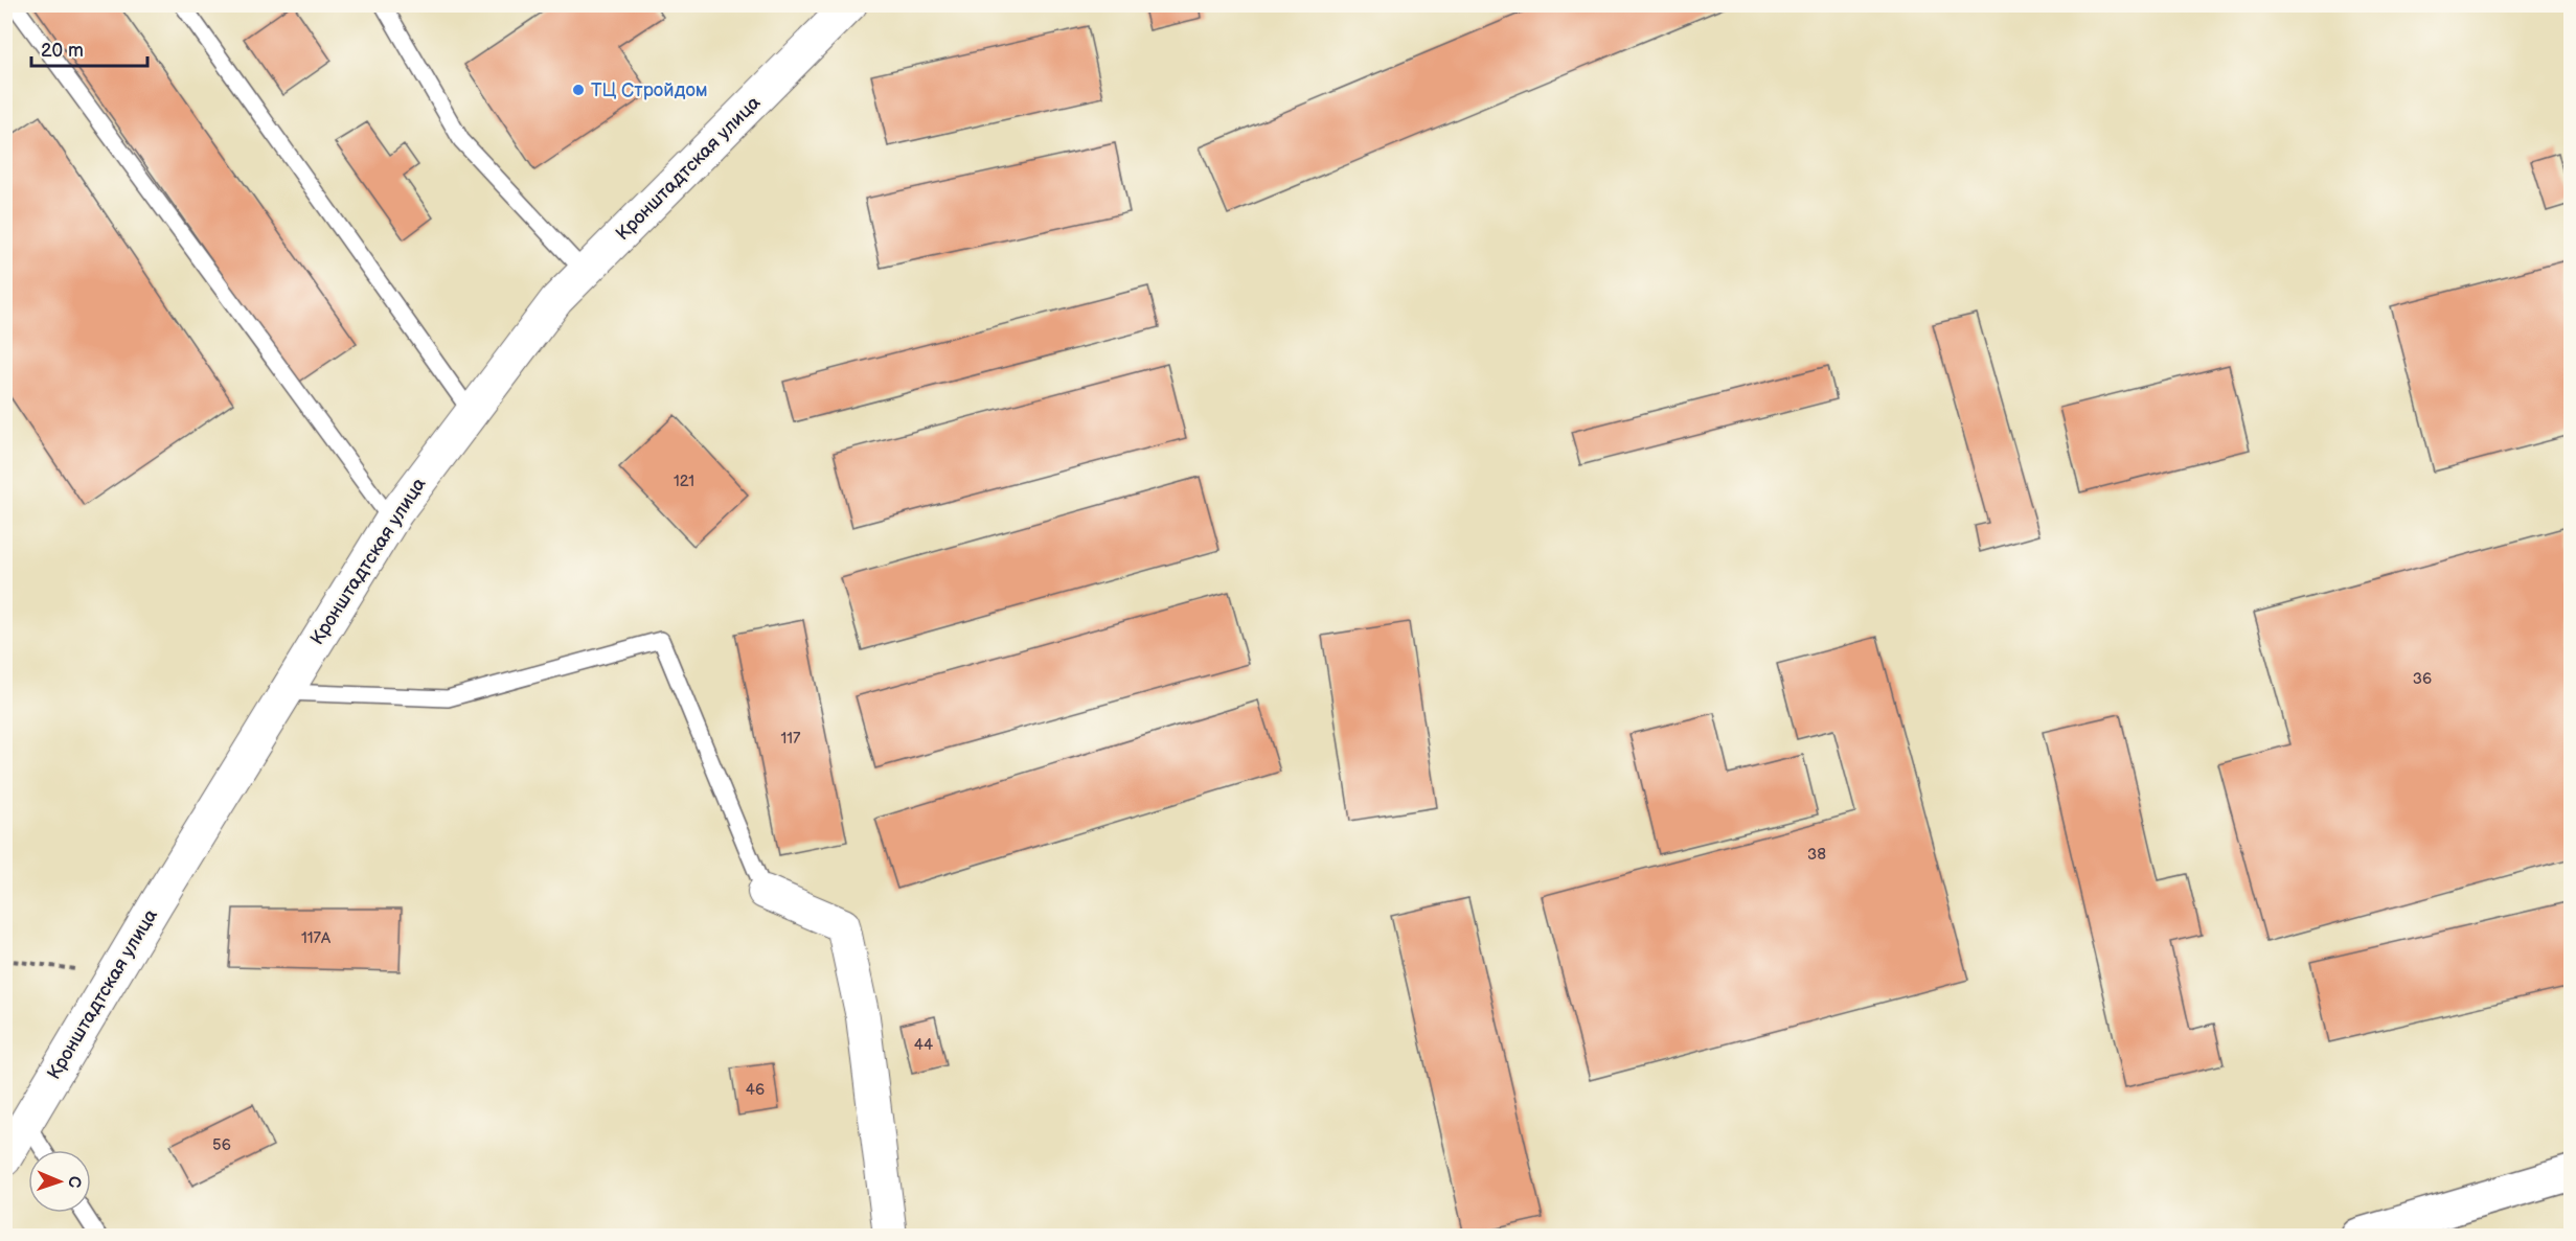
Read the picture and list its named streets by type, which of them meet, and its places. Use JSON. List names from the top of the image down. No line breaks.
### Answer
{"streets":{"street":["Кронштадтская улица"]},"places":["ТЦ Стройдом"],"house_numbers":["121","36","117","38","117А","44","46","56"],"scale_bar":"20 m","north":"right"}
